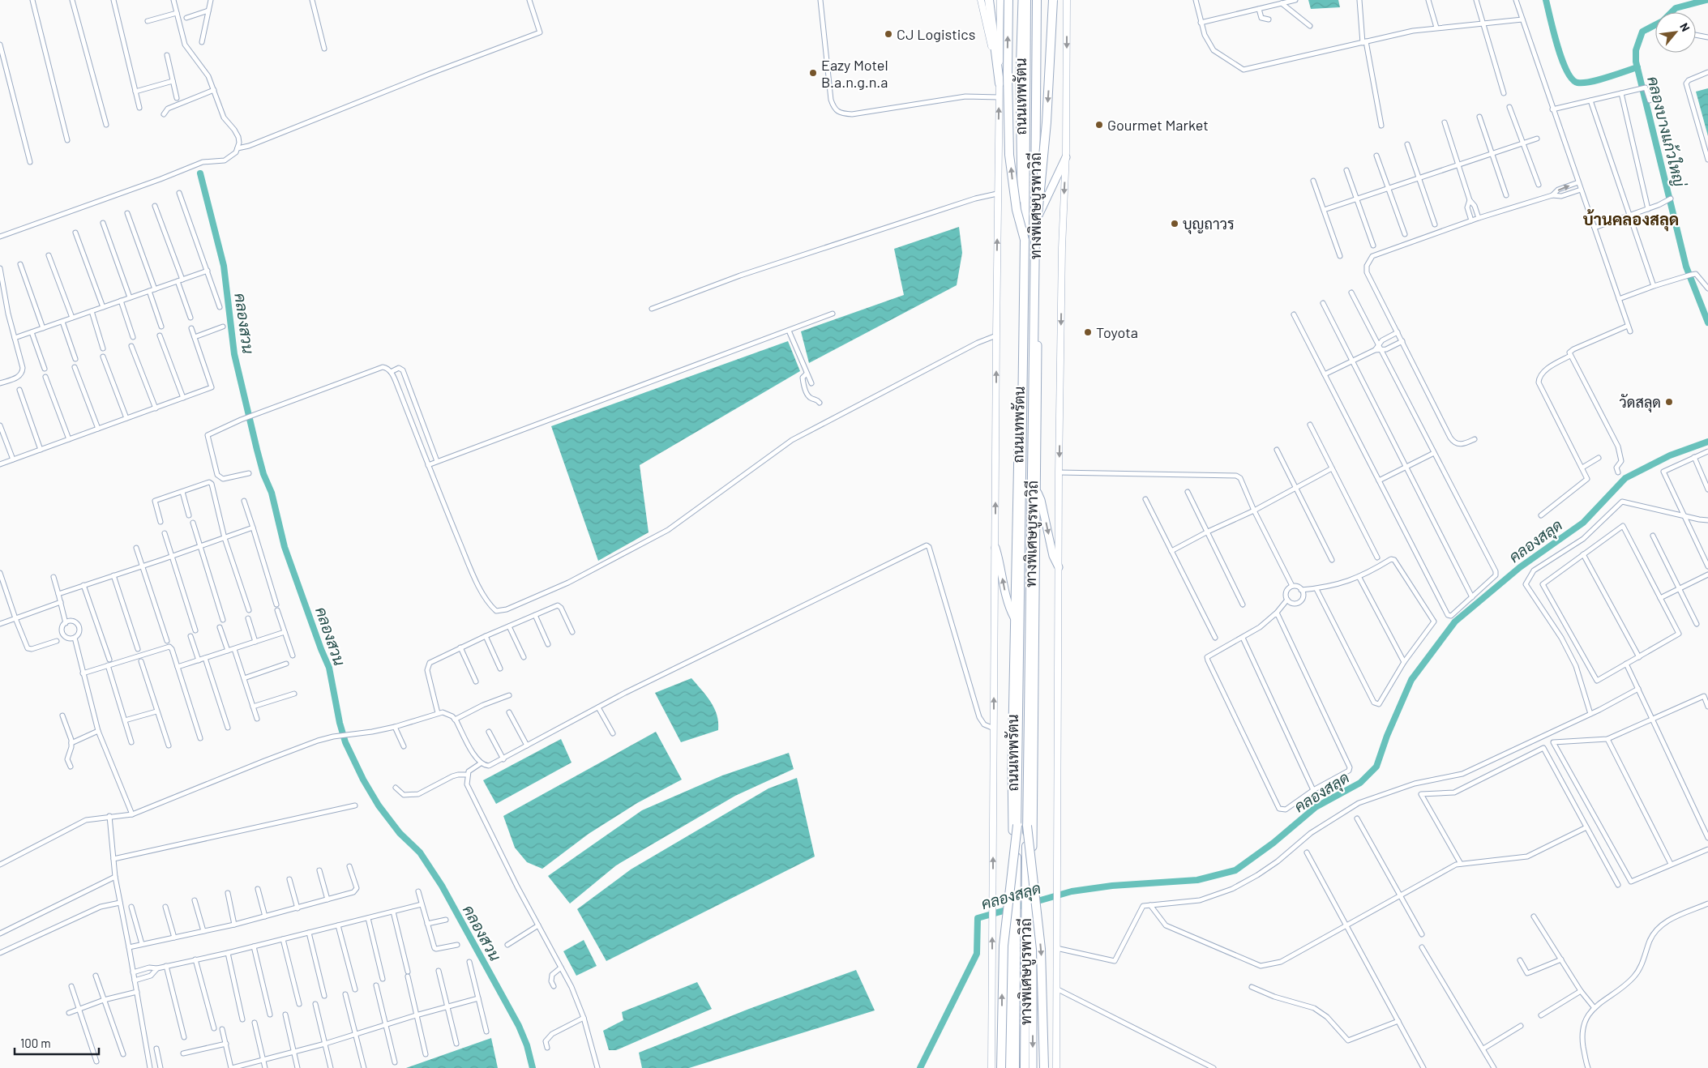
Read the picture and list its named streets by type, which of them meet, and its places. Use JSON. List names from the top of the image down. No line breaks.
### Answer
{"streets":{"highway":["ถนนเทพรัตน","ทางพิเศษบูรพาวิถี"]},"crossings":[["ถนนเทพรัตน","ทางพิเศษบูรพาวิถี"]],"districts":["บ้านคลองสลุด"],"water":["คลองบางแก้วใหญ่","คลองสวน","คลองสลุด"],"places":["CJ Logistics","Eazy Motel B.a.n.g.n.a","Gourmet Market","บุญถาวร","Toyota","วัดสลุด"],"scale_bar":"100 m","north":"top right"}
